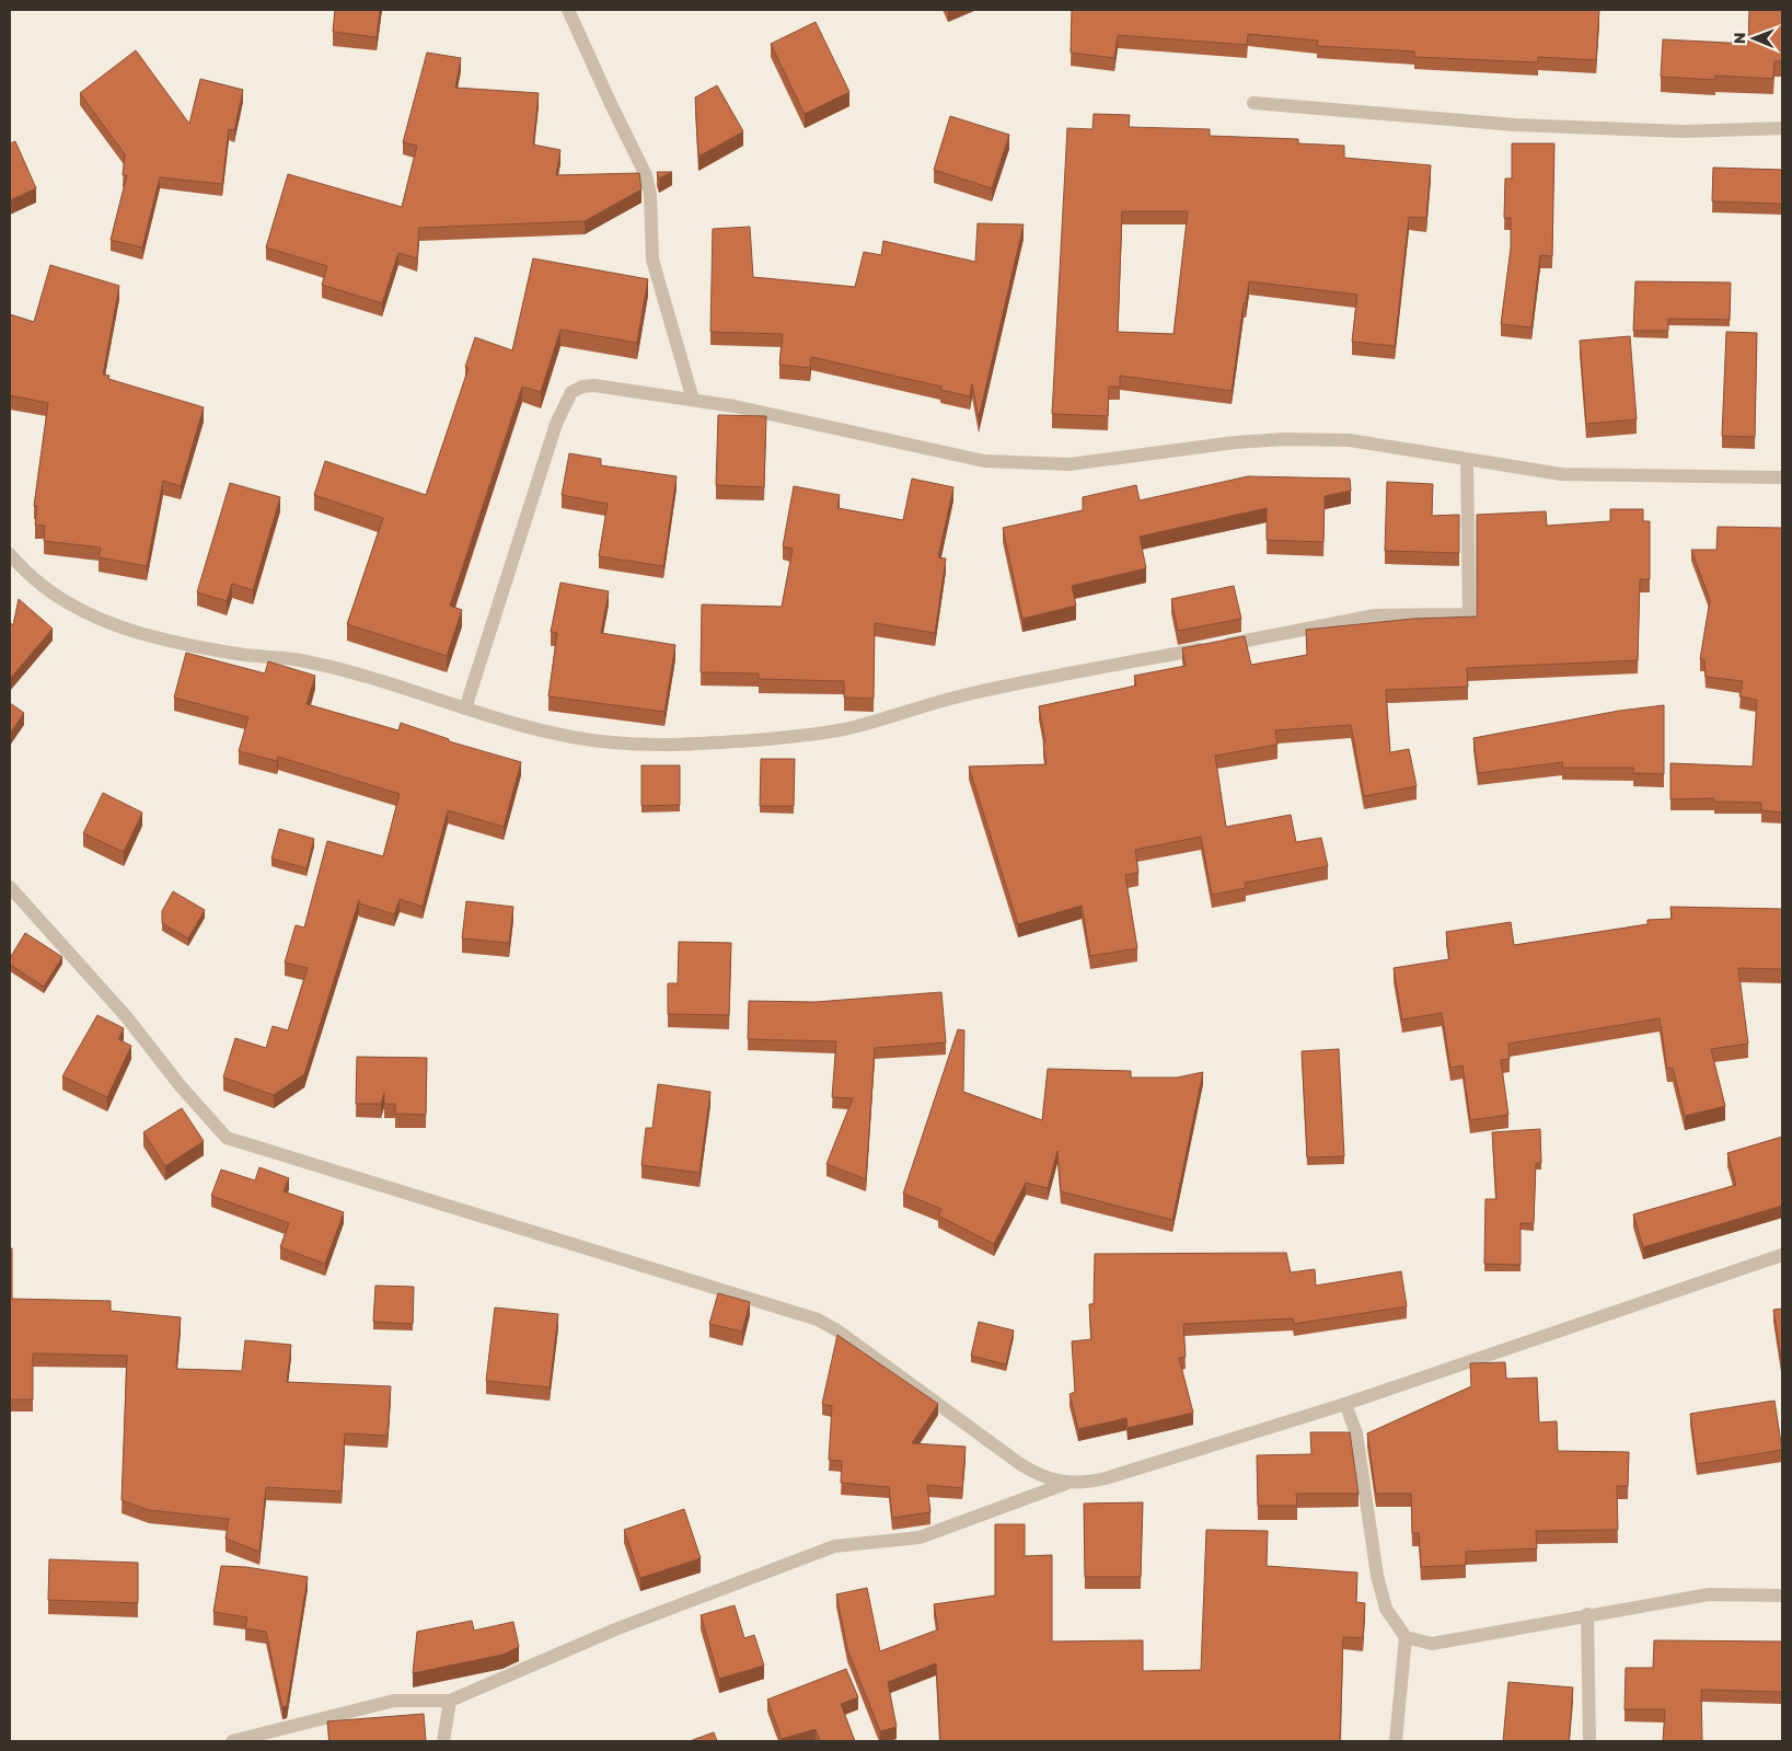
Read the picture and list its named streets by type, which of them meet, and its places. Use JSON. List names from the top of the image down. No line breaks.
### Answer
{"north":"left"}
